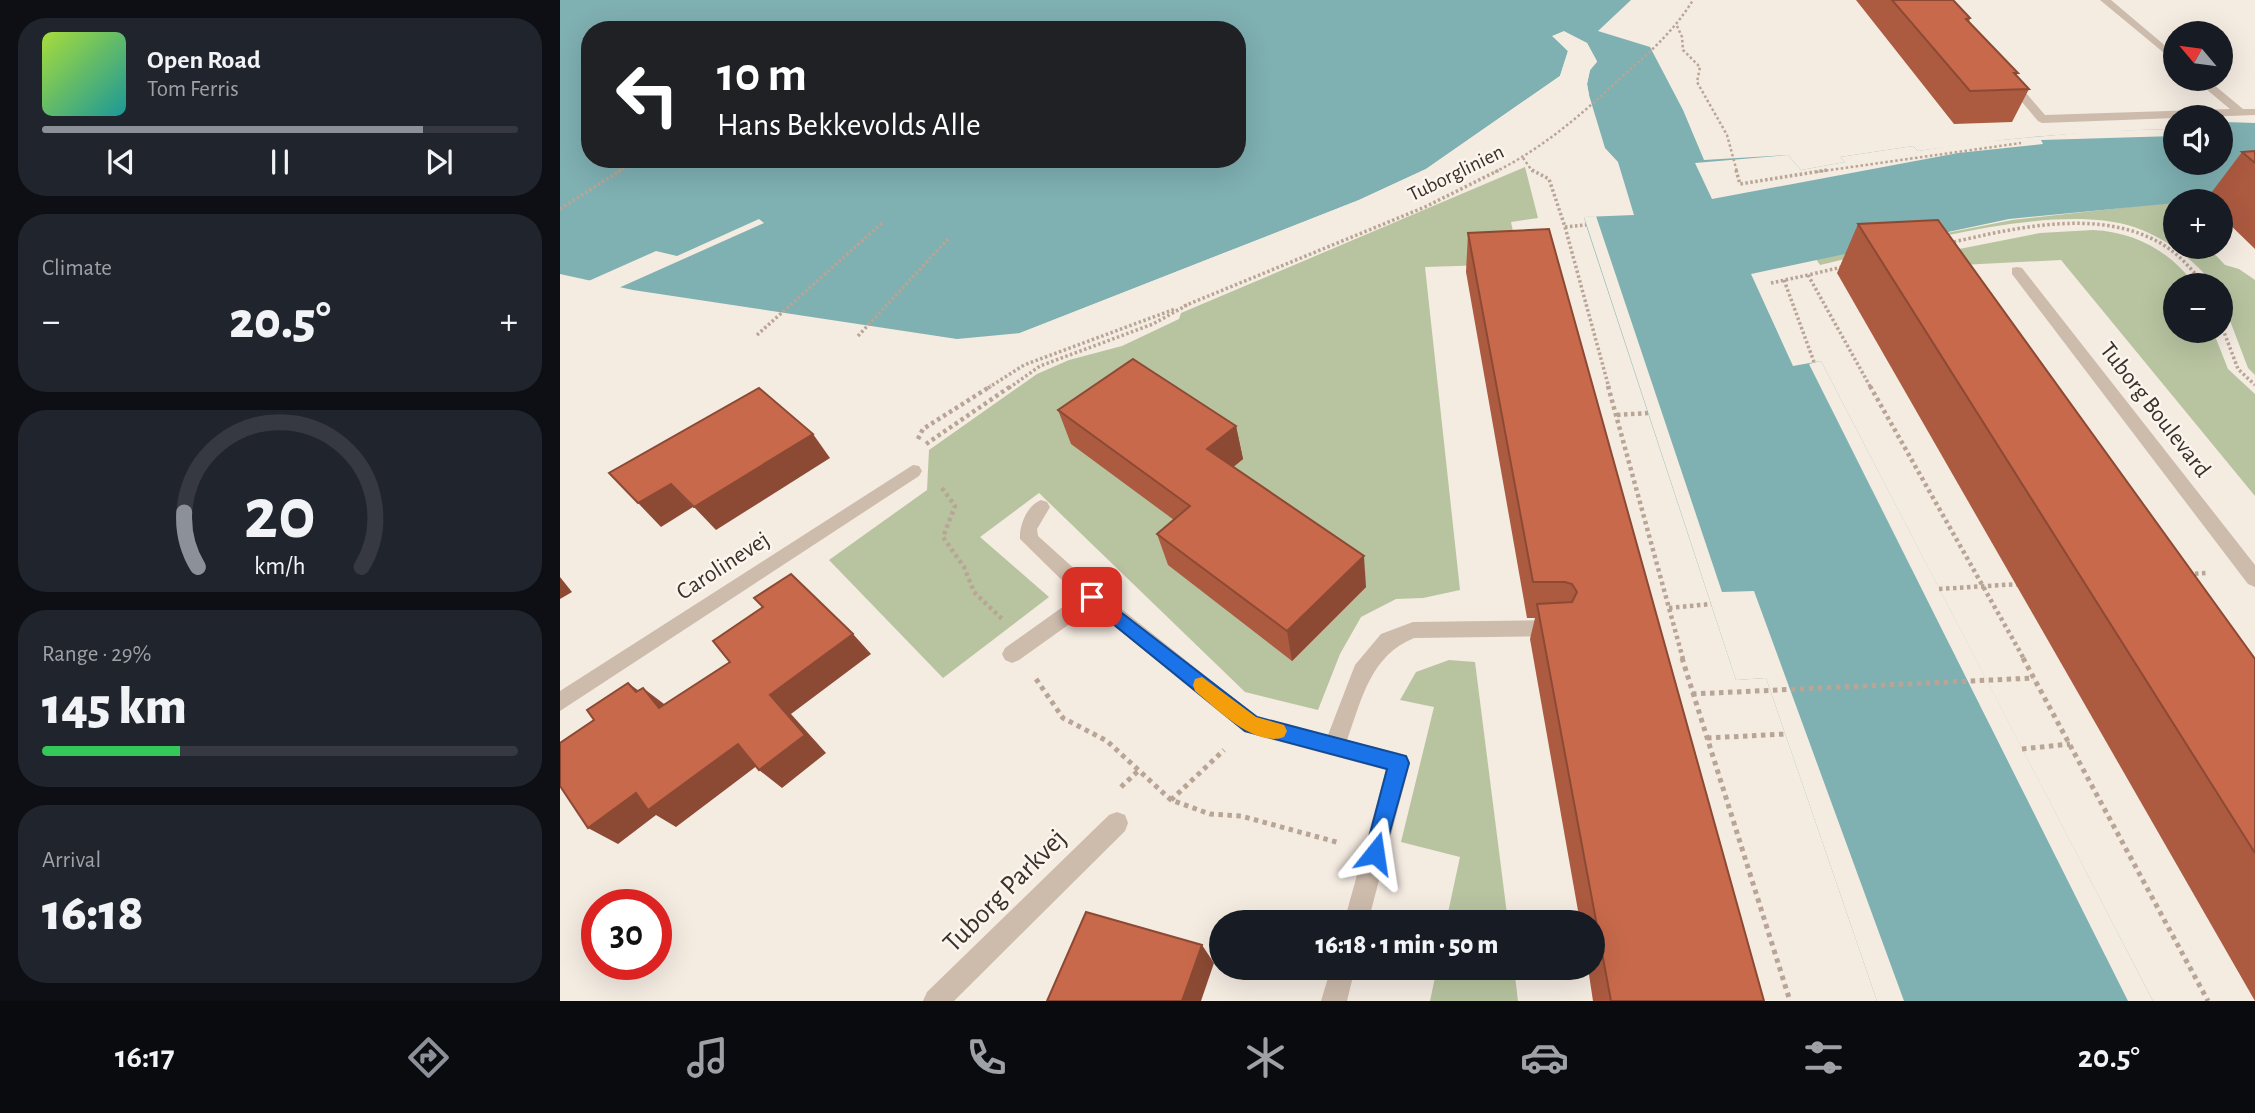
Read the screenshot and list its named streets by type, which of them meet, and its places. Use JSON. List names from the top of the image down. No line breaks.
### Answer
{"streets":{"street":["Tuborg Boulevard","Carolinevej","Tuborg Parkvej"],"path":["Tuborglinien"]},"crossings":[["Tuborglinien","Carolinevej"]],"north":"top left","page":{"map_buttons":["+","−"],"turn":["10 m","Hans Bekkevolds Alle"],"song":["Open Road","Tom Ferris"],"tile":["Climate",["Range · 29%","145 km"],["Arrival","16:18"]],"heat":["−","20.5°","+"],"limit":"30","trip":"16:18 · 1 min · 50 m","tabs":["16:17","20.5°"],"gauge":["20","km/h"]}}
